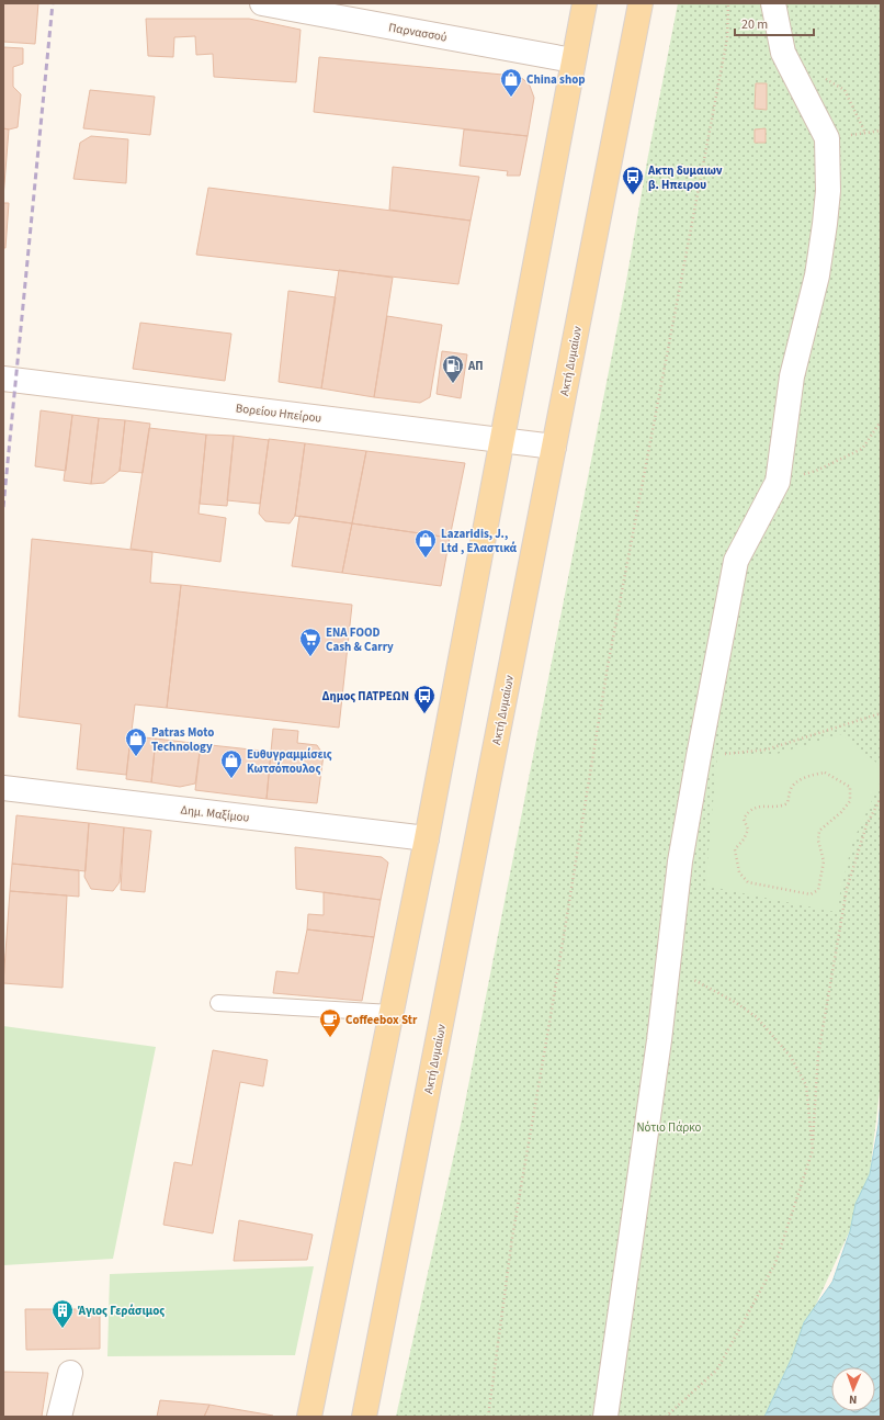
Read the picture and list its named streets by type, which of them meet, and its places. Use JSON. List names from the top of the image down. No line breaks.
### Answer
{"streets":{"main road":["Ακτή Δυμαίων"],"street":["Παρνασσού","Βορείου Ηπείρου","Δημ. Μαξίμου"]},"crossings":[["Ακτή Δυμαίων","Βορείου Ηπείρου"]],"parks":["Νότιο Πάρκο"],"places":{"shop":["China shop","Lazaridis, J., Ltd , Ελαστικά","Patras Moto Technology","Ευθυγραμμίσεις Κωτσόπουλος"],"bus stop":["Ακτη δυμαιων β. Ηπειρου","Δημος ΠΑΤΡΕΩΝ"],"fuel station":["ΑΠ"],"supermarket":["ENA FOOD Cash & Carry"],"cafe":["Coffeebox Str"],"building":["Άγιος Γεράσιμος"]},"scale_bar":"20 m","north":"bottom"}
